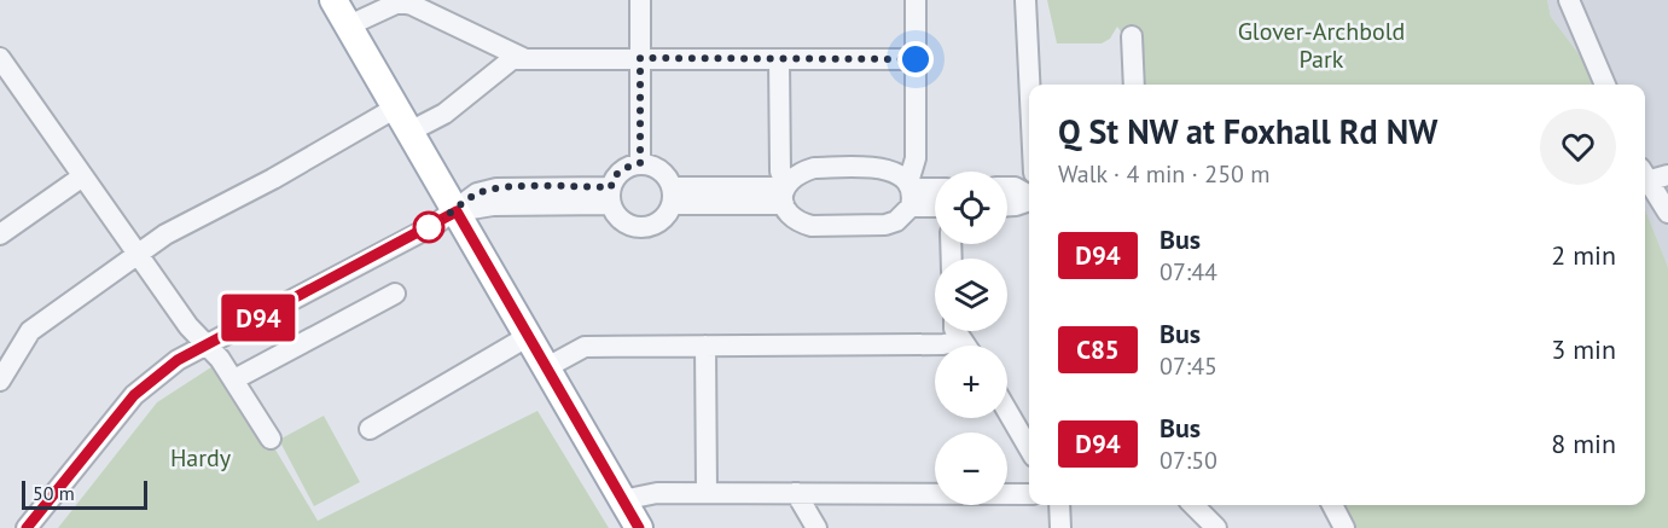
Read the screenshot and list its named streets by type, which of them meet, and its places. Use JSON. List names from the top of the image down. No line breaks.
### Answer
{"parks":["Glover-Archbold Park","Hardy"],"lines":["bus line D94"],"scale_bar":"50 m","page":{"on_map":"D94","heading":["Q St NW at Foxhall Rd NW","Walk · 4 min · 250 m"],"map_buttons":["+","−"],"list":[{"mark":"D94","name":"Bus","note":"07:44","value":"2 min"},{"mark":"C85","name":"Bus","note":"07:45","value":"3 min"},{"mark":"D94","name":"Bus","note":"07:50","value":"8 min"}],"scale":"50 m"}}
